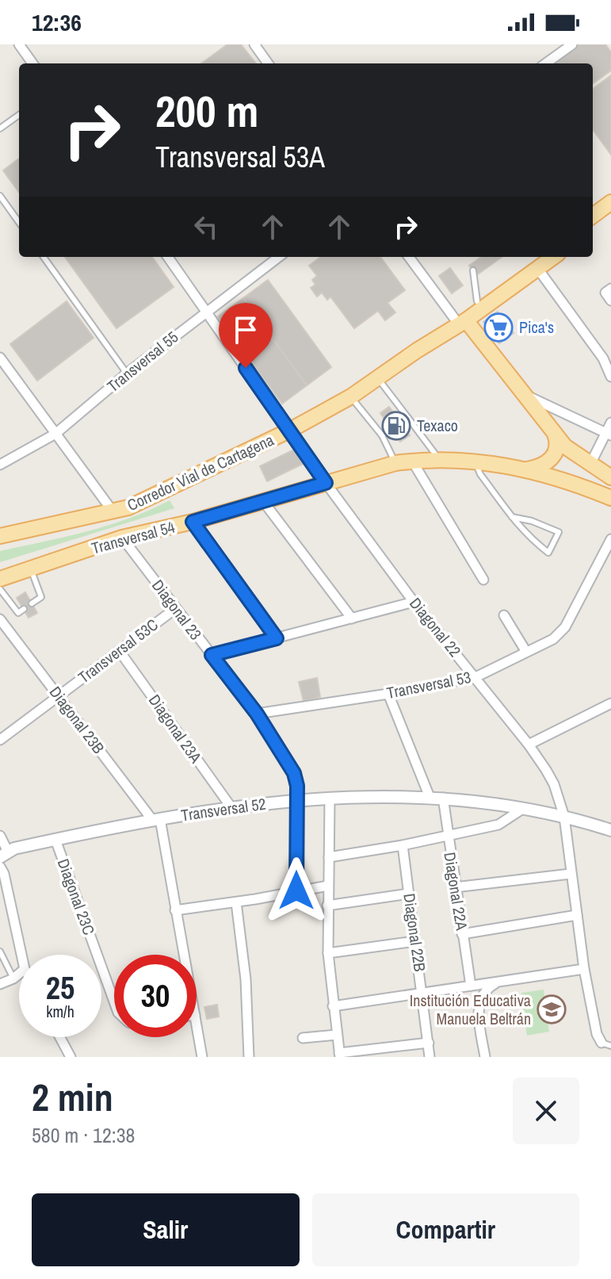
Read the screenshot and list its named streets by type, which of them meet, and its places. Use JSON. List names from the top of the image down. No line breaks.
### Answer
{"streets":{"main road":["Corredor Vial de Cartagena","Transversal 54"],"street":["Transversal 55","Diagonal 23","Diagonal 22","Transversal 53C","Transversal 53","Diagonal 23B","Diagonal 23A","Transversal 52","Diagonal 22A","Diagonal 23C","Diagonal 22B"]},"crossings":[["Transversal 55","Diagonal 22"],["Corredor Vial de Cartagena","Diagonal 22"],["Transversal 54","Diagonal 23"],["Transversal 54","Diagonal 22"],["Diagonal 23","Transversal 53C"],["Diagonal 23","Transversal 53"],["Diagonal 23","Transversal 52"],["Diagonal 22","Transversal 53"],["Diagonal 22","Transversal 52"],["Transversal 53C","Diagonal 23B"],["Transversal 53C","Diagonal 23A"],["Diagonal 23B","Transversal 52"],["Diagonal 23A","Transversal 52"],["Transversal 52","Diagonal 22A"],["Transversal 52","Diagonal 23C"]],"places":{"supermarket":["Pica's"],"fuel station":["Texaco"],"school or university":["Institución Educativa Manuela Beltrán"]},"page":{"status":"12:36","turn":["200 m","Transversal 53A"],"speed":"25 km/h","limit":"30","heading":["2 min","580 m · 12:38"],"buttons":["Salir","Compartir"]}}
